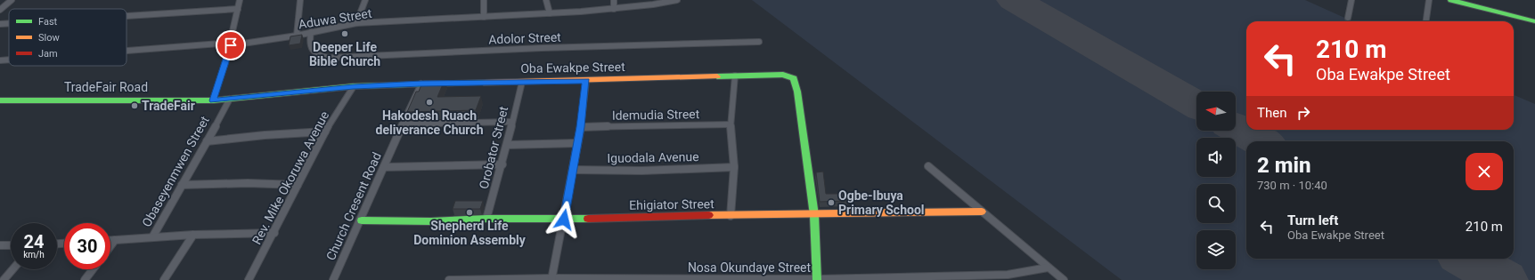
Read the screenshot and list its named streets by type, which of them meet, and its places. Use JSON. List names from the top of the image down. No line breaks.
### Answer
{"streets":{"street":["Aduwa Street","Adolor Street","Oba Ewakpe Street","TradeFair Road","Idemudia Street","Orobator Street","Iguodala Avenue","Obaseyenmwen Street","Rev. Mike Okoruwa Avenue","Ehigiator Street","Church Cresent Road","Nosa Okundaye Street"]},"crossings":[["Aduwa Street","Adolor Street"],["Oba Ewakpe Street","TradeFair Road"],["Oba Ewakpe Street","Orobator Street"],["Oba Ewakpe Street","Obaseyenmwen Street"],["Oba Ewakpe Street","Rev. Mike Okoruwa Avenue"],["Oba Ewakpe Street","Ehigiator Street"],["Oba Ewakpe Street","Church Cresent Road"],["Orobator Street","Ehigiator Street"],["Ehigiator Street","Church Cresent Road"]],"places":["Deeper Life Bible Church","Hakodesh Ruach deliverance Church","TradeFair","Ogbe-Ibuya Primary School","Shepherd Life Dominion Assembly"],"legend":["Fast","Slow","Jam"],"north":"left","page":{"turn":["210 m","Oba Ewakpe Street"],"then":"Then","heading":["2 min","730 m · 10:40"],"list":[{"name":"Turn left","note":"Oba Ewakpe Street","value":"210 m"}],"speed":"24 km/h","limit":"30"}}
